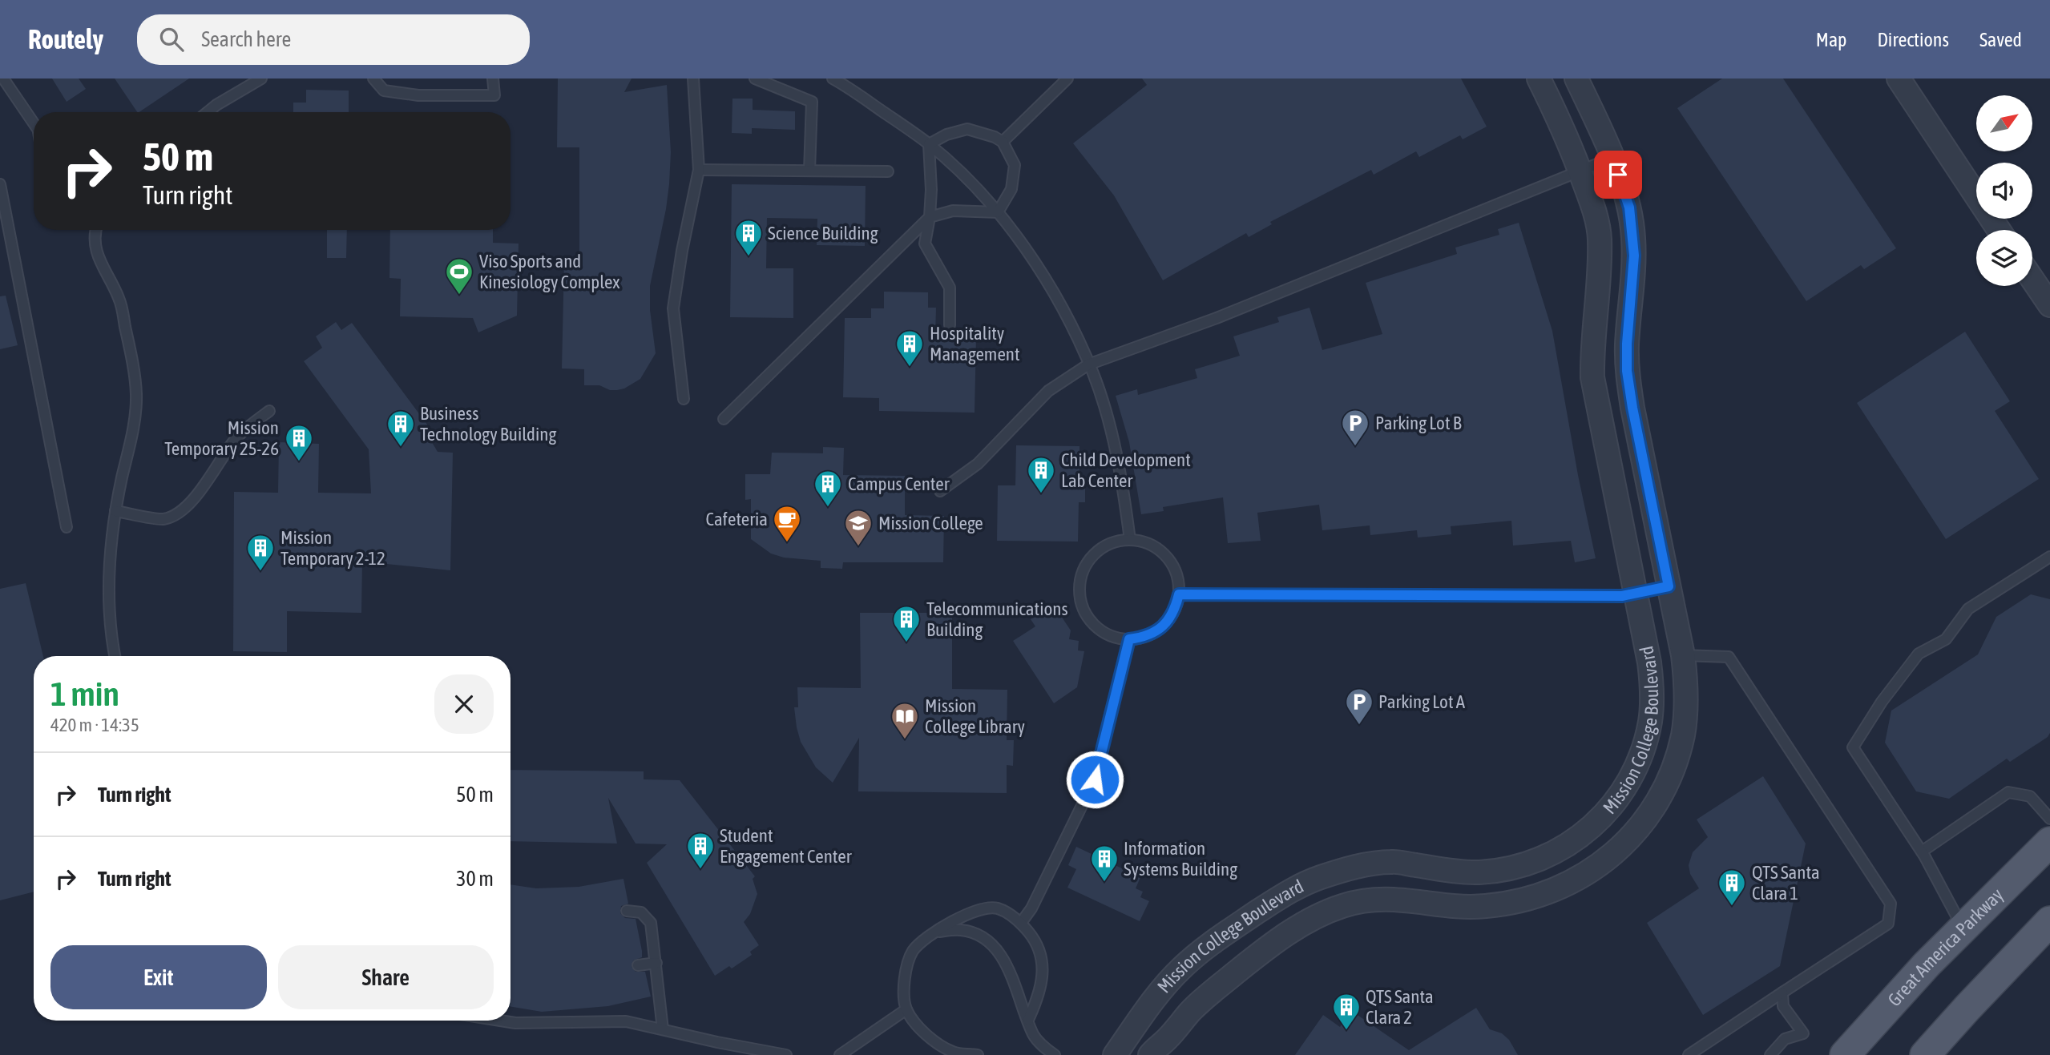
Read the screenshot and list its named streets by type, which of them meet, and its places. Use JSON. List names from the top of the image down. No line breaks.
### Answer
{"streets":{"main road":["Great America Parkway"],"street":["Mission College Boulevard"]},"places":{"building":["Science Building","Hospitality Management","Business Technology Building","Mission Temporary 25-26","Child Development Lab Center","Campus Center","Mission Temporary 2-12","Telecommunications Building","Student Engagement Center","Information Systems Building","QTS Santa Clara 1","QTS Santa Clara 2"],"sports":["Viso Sports and Kinesiology Complex"],"parking":["Parking Lot B","Parking Lot A"],"cafe":["Cafeteria"],"school or university":["Mission College"],"library":["Mission College Library"]},"north":"top right","page":{"header":"Routely","search":"Search here","nav":["Map","Directions","Saved"],"turn":["50 m","Turn right"],"heading":["1 min","420 m · 14:35"],"list":[{"name":"Turn right","value":"50 m"},{"name":"Turn right","value":"30 m"}],"buttons":["Exit","Share"]}}
